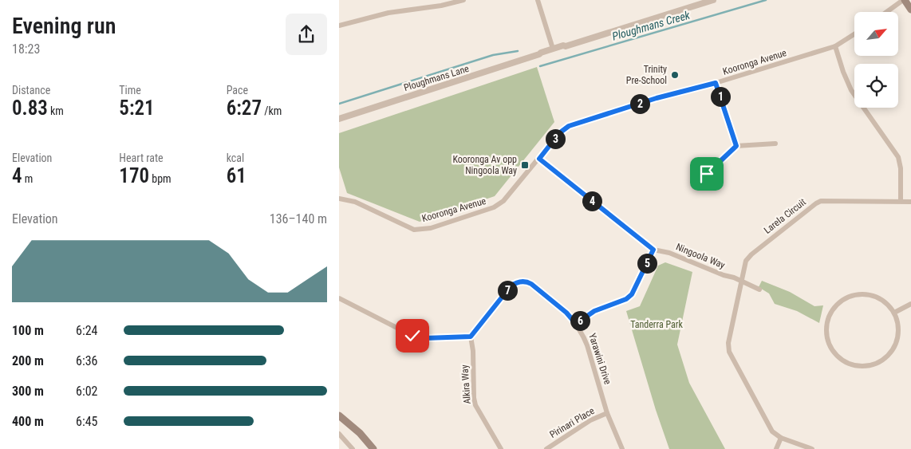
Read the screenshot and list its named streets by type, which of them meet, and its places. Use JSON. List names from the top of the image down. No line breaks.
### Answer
{"streets":{"street":["Kooronga Avenue","Ploughmans Lane","Larela Circuit","Ningoola Way","Yarawini Drive","Alkira Way","Pirinari Place"]},"crossings":[["Kooronga Avenue","Ningoola Way"],["Larela Circuit","Ningoola Way"],["Yarawini Drive","Alkira Way"],["Yarawini Drive","Pirinari Place"]],"water":["Ploughmans Creek"],"parks":["Tanderra Park"],"places":{"other":["Trinity Pre-School"],"transit":["Kooronga Av opp Ningoola Way"]},"north":"top right","page":{"heading":["Evening run","18:23"],"stats":[["Distance","0.83 km"],["Time","5:21"],["Pace","6:27 /km"],["Elevation","4 m"],["Heart rate","170 bpm"],["kcal","61"]],"pins":["1","2","3","4","5","7","6"],"chart":["Elevation","136–140 m"],"list":[{"name":"100 m","note":"6:24"},{"name":"200 m","note":"6:36"},{"name":"300 m","note":"6:02"},{"name":"400 m","note":"6:45"}]}}
